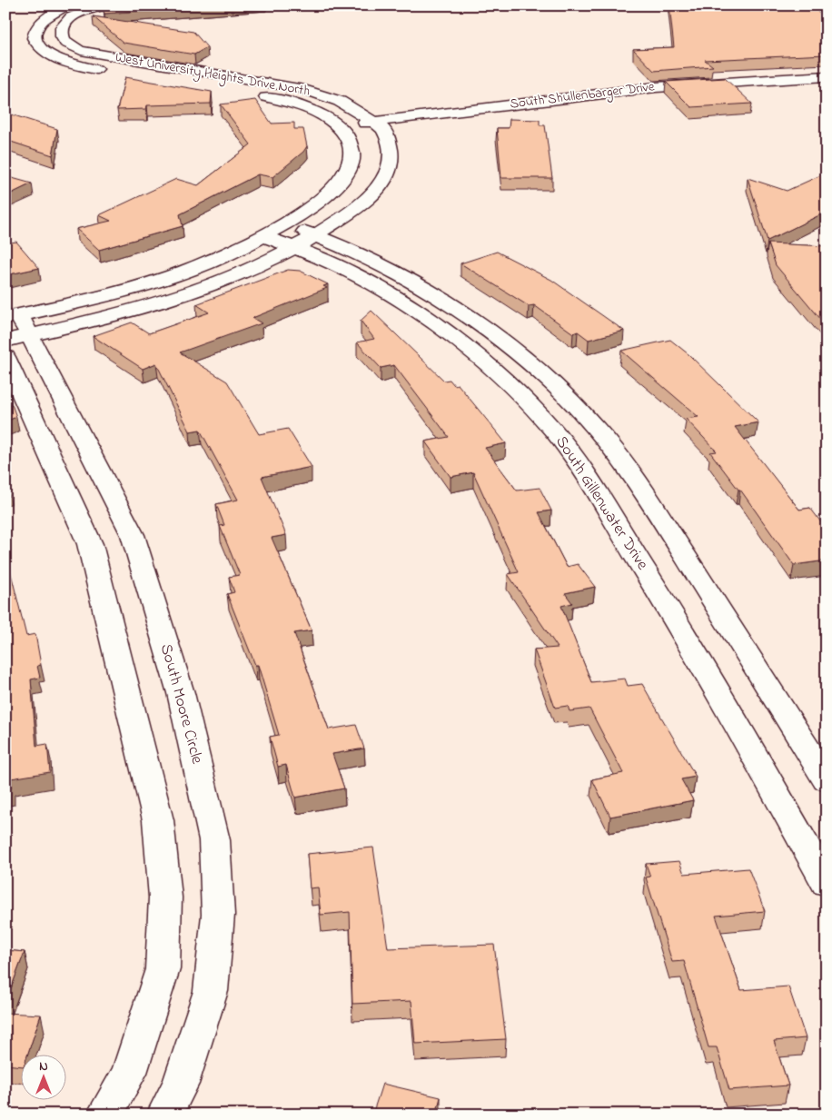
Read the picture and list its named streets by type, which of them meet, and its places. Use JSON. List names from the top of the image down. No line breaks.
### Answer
{"streets":{"street":["West University Heights Drive North","South Shullenbarger Drive","South Gillenwater Drive","South Moore Circle"]},"crossings":[["West University Heights Drive North","South Shullenbarger Drive"]],"north":"top"}
